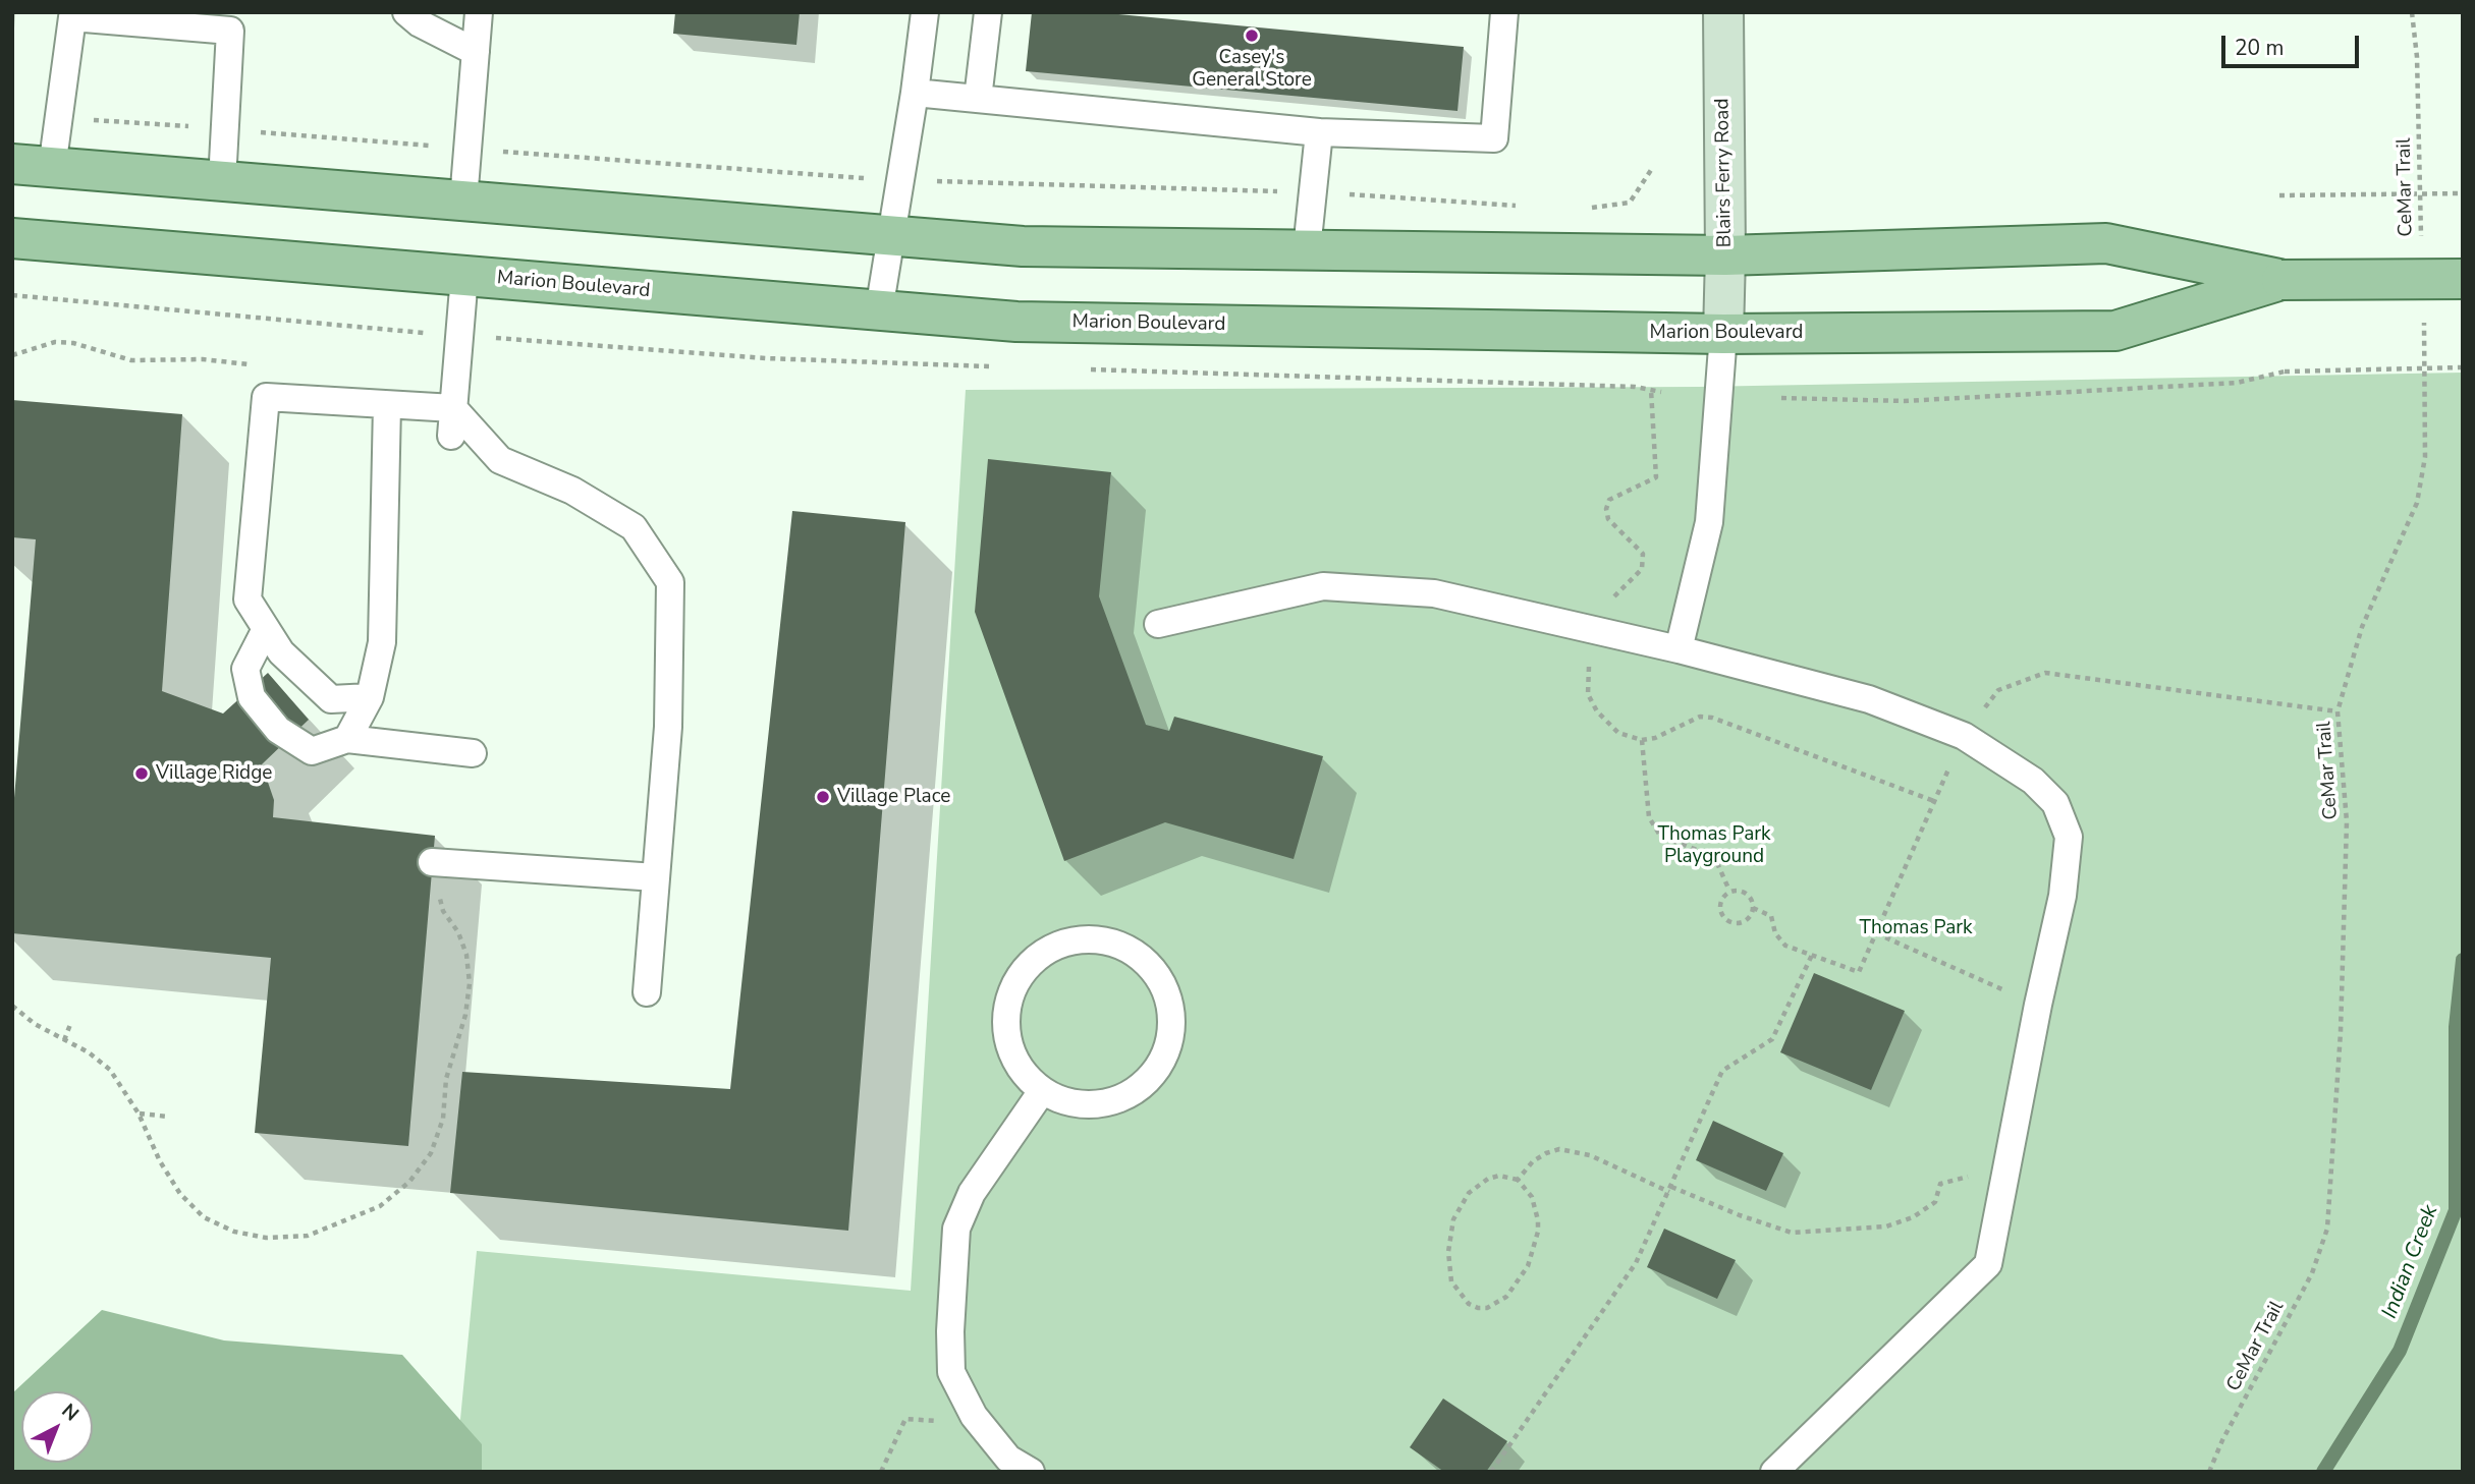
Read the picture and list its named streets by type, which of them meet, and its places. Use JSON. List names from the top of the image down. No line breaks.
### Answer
{"streets":{"main road":["Blairs Ferry Road","Marion Boulevard"],"path":["CeMar Trail"]},"crossings":[["Blairs Ferry Road","Marion Boulevard"]],"water":["Indian Creek"],"parks":["Thomas Park Playground","Thomas Park"],"places":["Casey's General Store","Village Ridge","Village Place"],"scale_bar":"20 m","north":"top right"}
